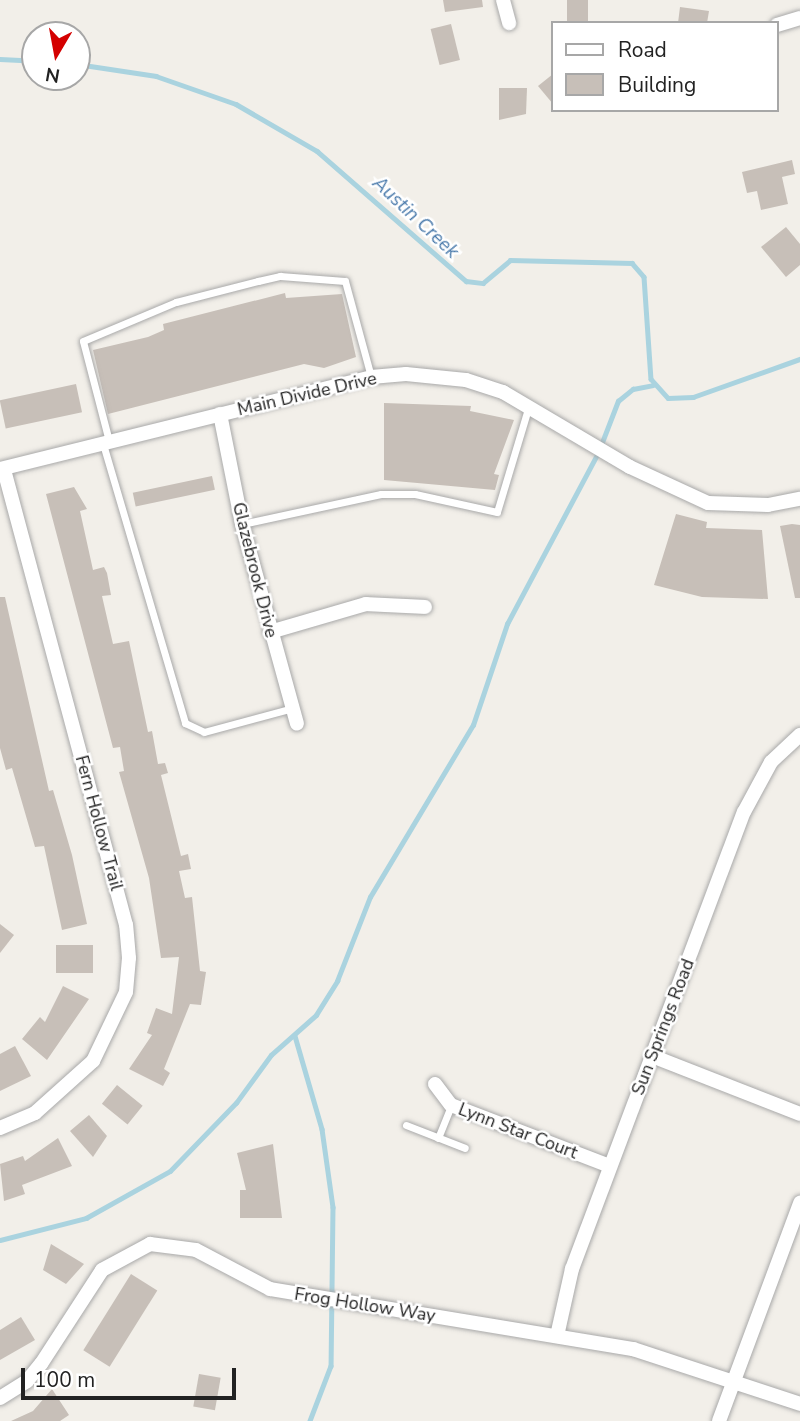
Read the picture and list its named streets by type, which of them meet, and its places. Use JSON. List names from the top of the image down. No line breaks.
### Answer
{"streets":{"street":["Main Divide Drive","Glazebrook Drive","Fern Hollow Trail","Sun Springs Road","Lynn Star Court","Frog Hollow Way"]},"crossings":[["Main Divide Drive","Glazebrook Drive"],["Main Divide Drive","Fern Hollow Trail"],["Sun Springs Road","Lynn Star Court"],["Sun Springs Road","Frog Hollow Way"]],"water":["Austin Creek"],"legend":["Road","Building"],"scale_bar":"100 m","north":"bottom"}
